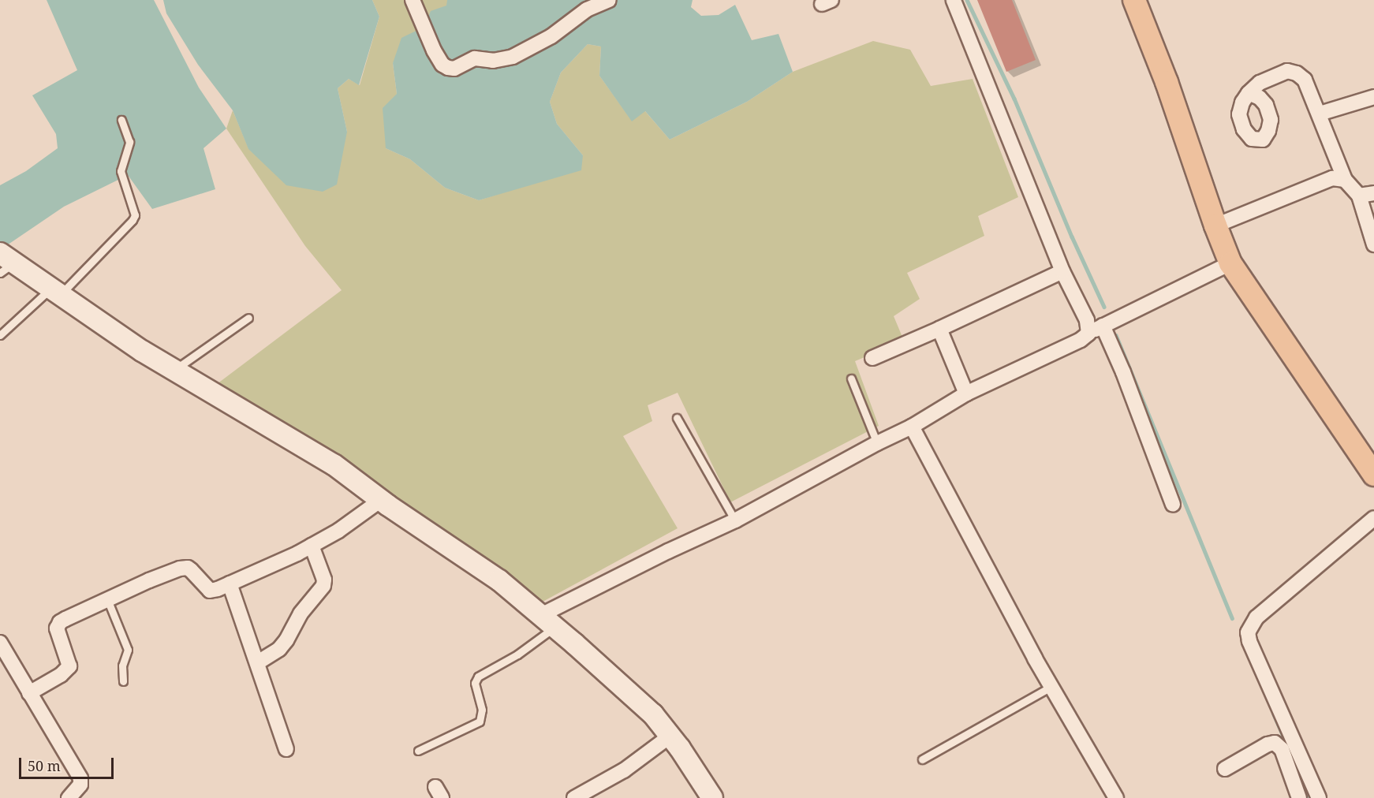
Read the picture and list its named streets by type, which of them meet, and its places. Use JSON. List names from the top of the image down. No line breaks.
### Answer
{"scale_bar":"50 m"}
